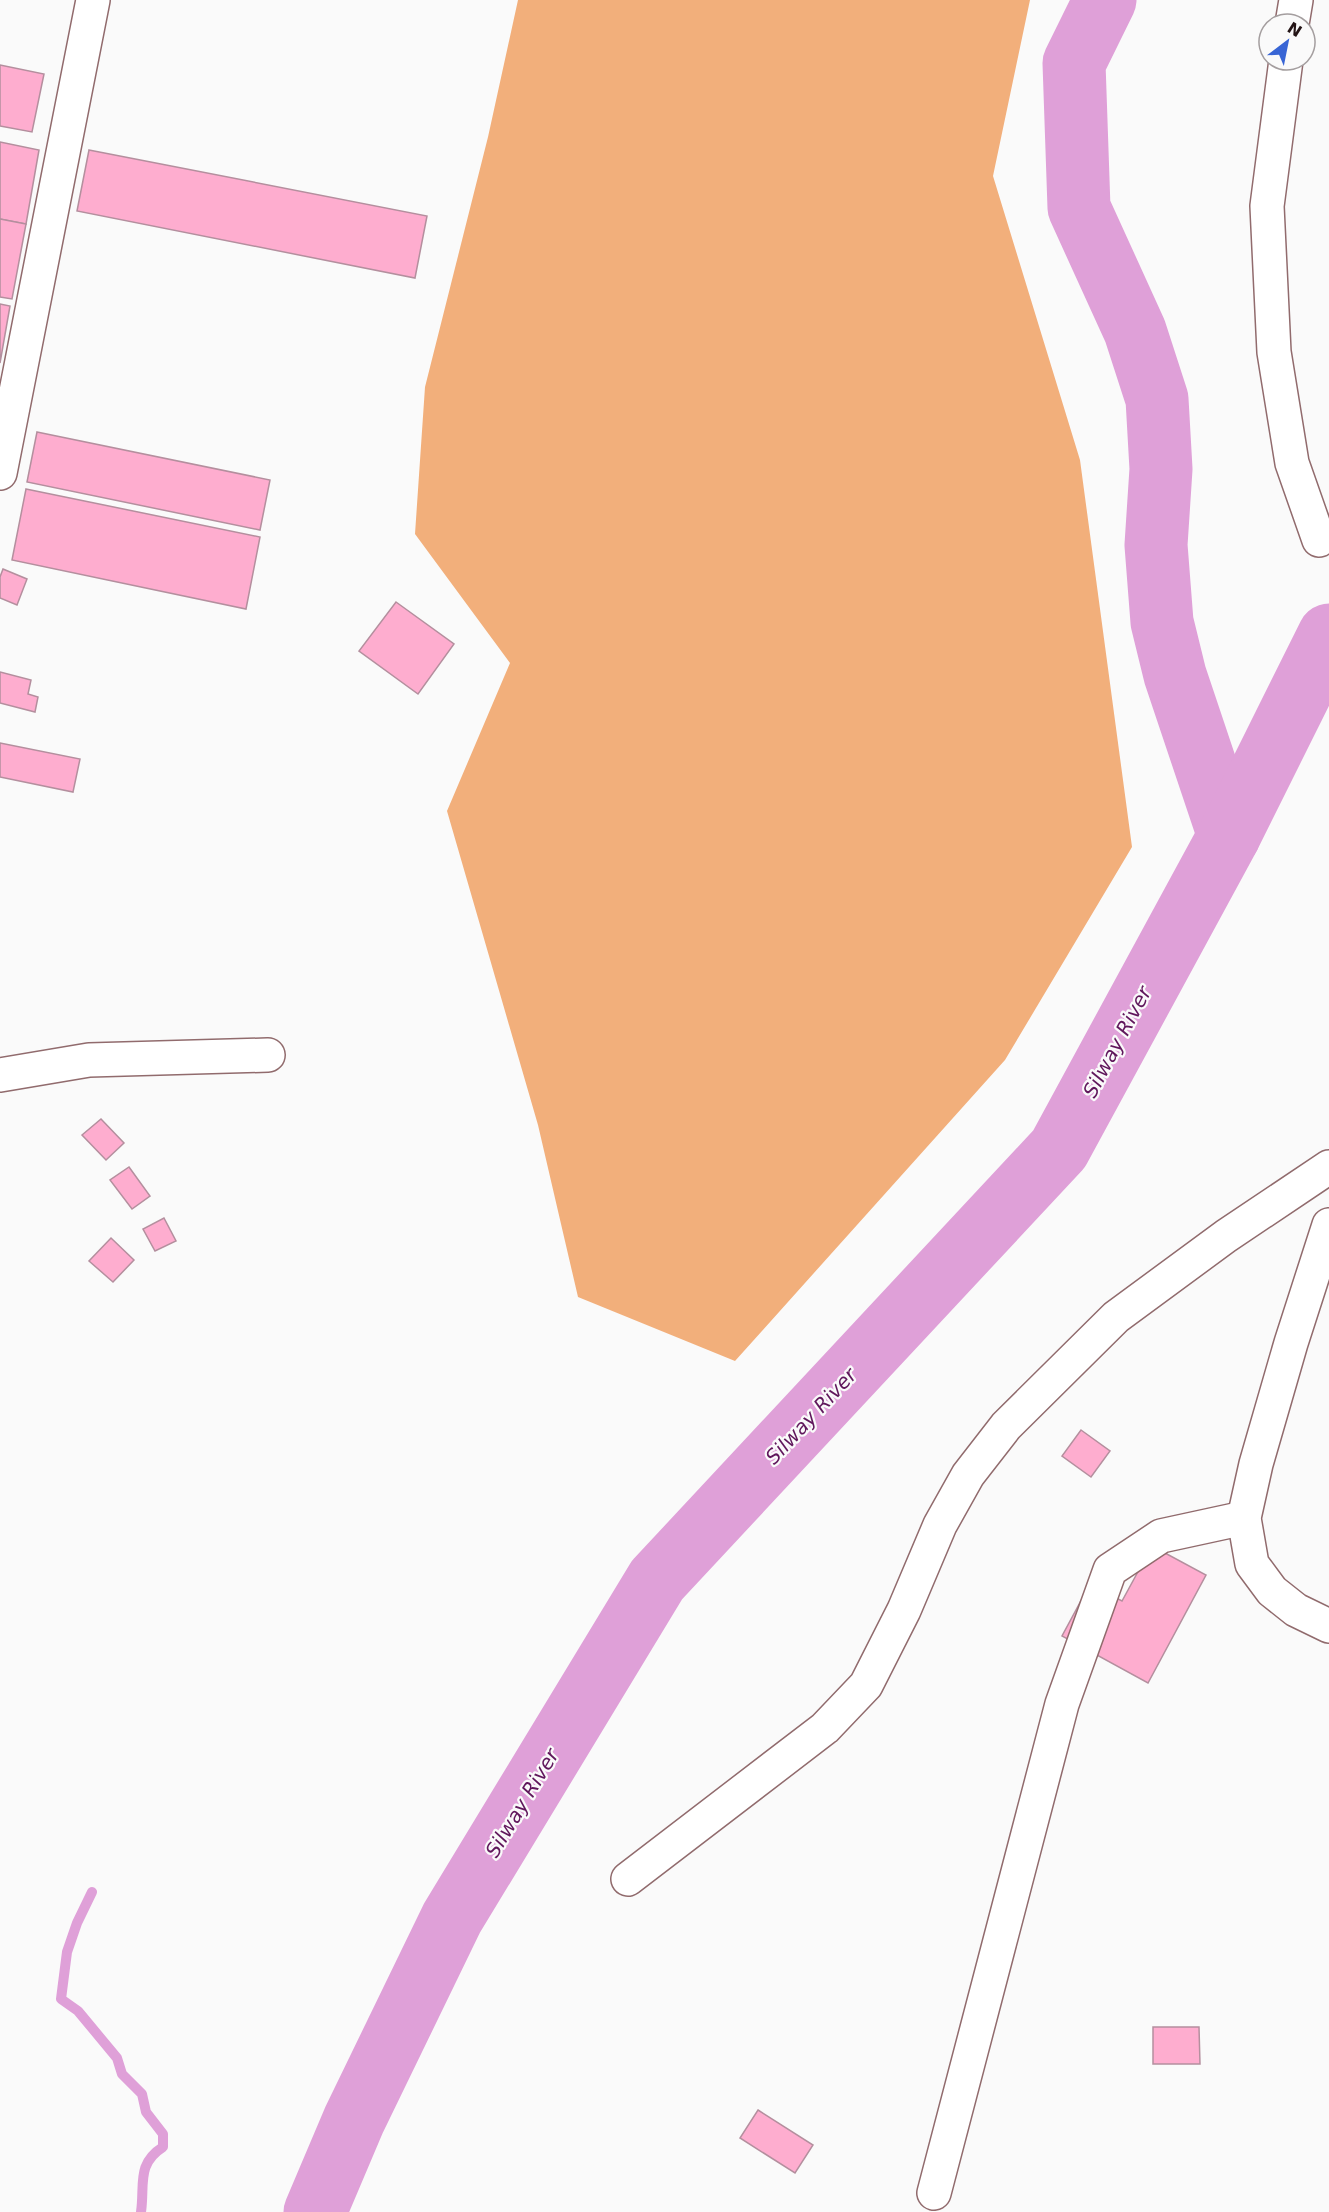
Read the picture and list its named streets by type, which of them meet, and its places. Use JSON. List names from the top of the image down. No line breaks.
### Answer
{"water":["Silway River"],"north":"top right"}
